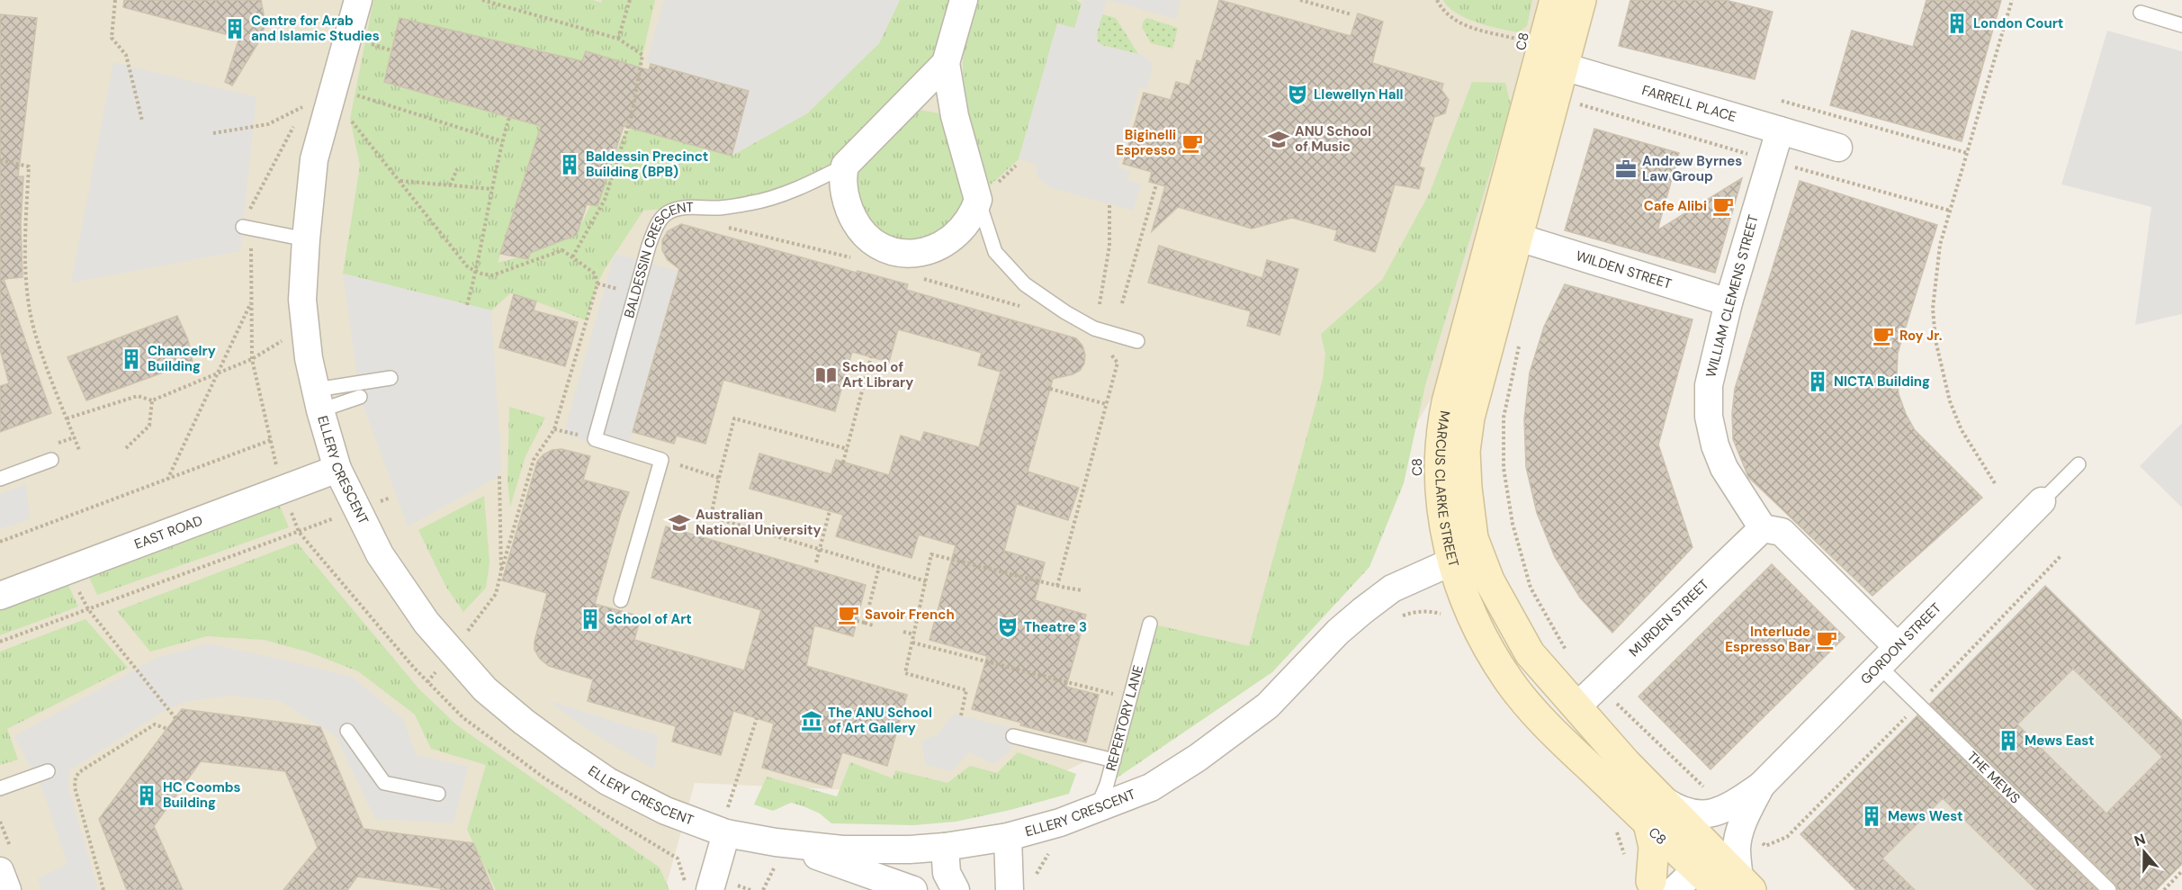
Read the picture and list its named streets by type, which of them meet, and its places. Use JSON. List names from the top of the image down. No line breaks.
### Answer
{"streets":{"street":["FARRELL PLACE","WILDEN STREET","WILLIAM CLEMENS STREET","ELLERY CRESCENT","MARCUS CLARKE STREET","EAST ROAD","MURDEN STREET","GORDON STREET"],"lane":["BALDESSIN CRESCENT","REPERTORY LANE","THE MEWS"]},"crossings":[["FARRELL PLACE","WILLIAM CLEMENS STREET"],["FARRELL PLACE","MARCUS CLARKE STREET"],["WILDEN STREET","WILLIAM CLEMENS STREET"],["WILDEN STREET","MARCUS CLARKE STREET"],["WILLIAM CLEMENS STREET","MURDEN STREET"],["ELLERY CRESCENT","MARCUS CLARKE STREET"],["ELLERY CRESCENT","EAST ROAD"],["ELLERY CRESCENT","REPERTORY LANE"],["MARCUS CLARKE STREET","MURDEN STREET"],["MARCUS CLARKE STREET","GORDON STREET"],["GORDON STREET","THE MEWS"]],"places":{"building":["London Court","Centre for Arab and Islamic Studies","Baldessin Precinct Building (BPB)","Chancelry Building","NICTA Building","School of Art","Mews East","HC Coombs Building","Mews West"],"theatre":["Llewellyn Hall","Theatre 3"],"school or university":["ANU School of Music","Australian National University"],"cafe":["Biginelli Espresso","Cafe Alibi","Roy Jr.","Savoir French","Interlude Espresso Bar"],"office":["Andrew Byrnes Law Group"],"library":["School of Art Library"],"museum":["The ANU School of Art Gallery"]},"north":"top"}
